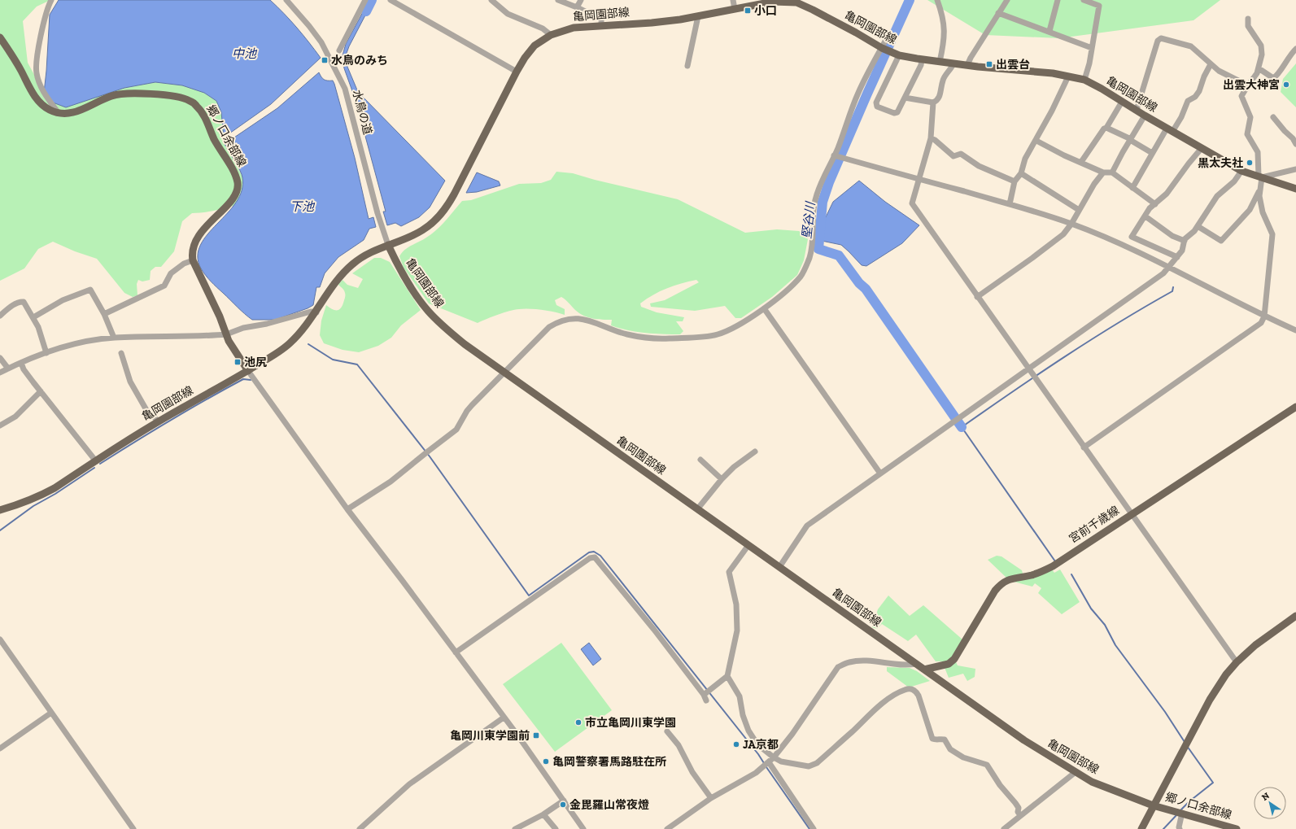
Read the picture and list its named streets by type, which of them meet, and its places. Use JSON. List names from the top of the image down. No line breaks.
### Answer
{"streets":{"main road":["亀岡園部線","郷ノ口余部線","宮前千歳線"],"street":["水鳥の道"]},"crossings":[["亀岡園部線","水鳥の道"],["亀岡園部線","郷ノ口余部線"],["亀岡園部線","宮前千歳線"]],"water":["中池","下池","堅谷川"],"places":{"transit":["小口","水鳥のみち","出雲台","池尻","亀岡川東学園前"],"other":["出雲大神宮","黒太夫社","市立亀岡川東学園","JA京都","亀岡警察署馬路駐在所","金毘羅山常夜燈"]},"north":"top left"}
